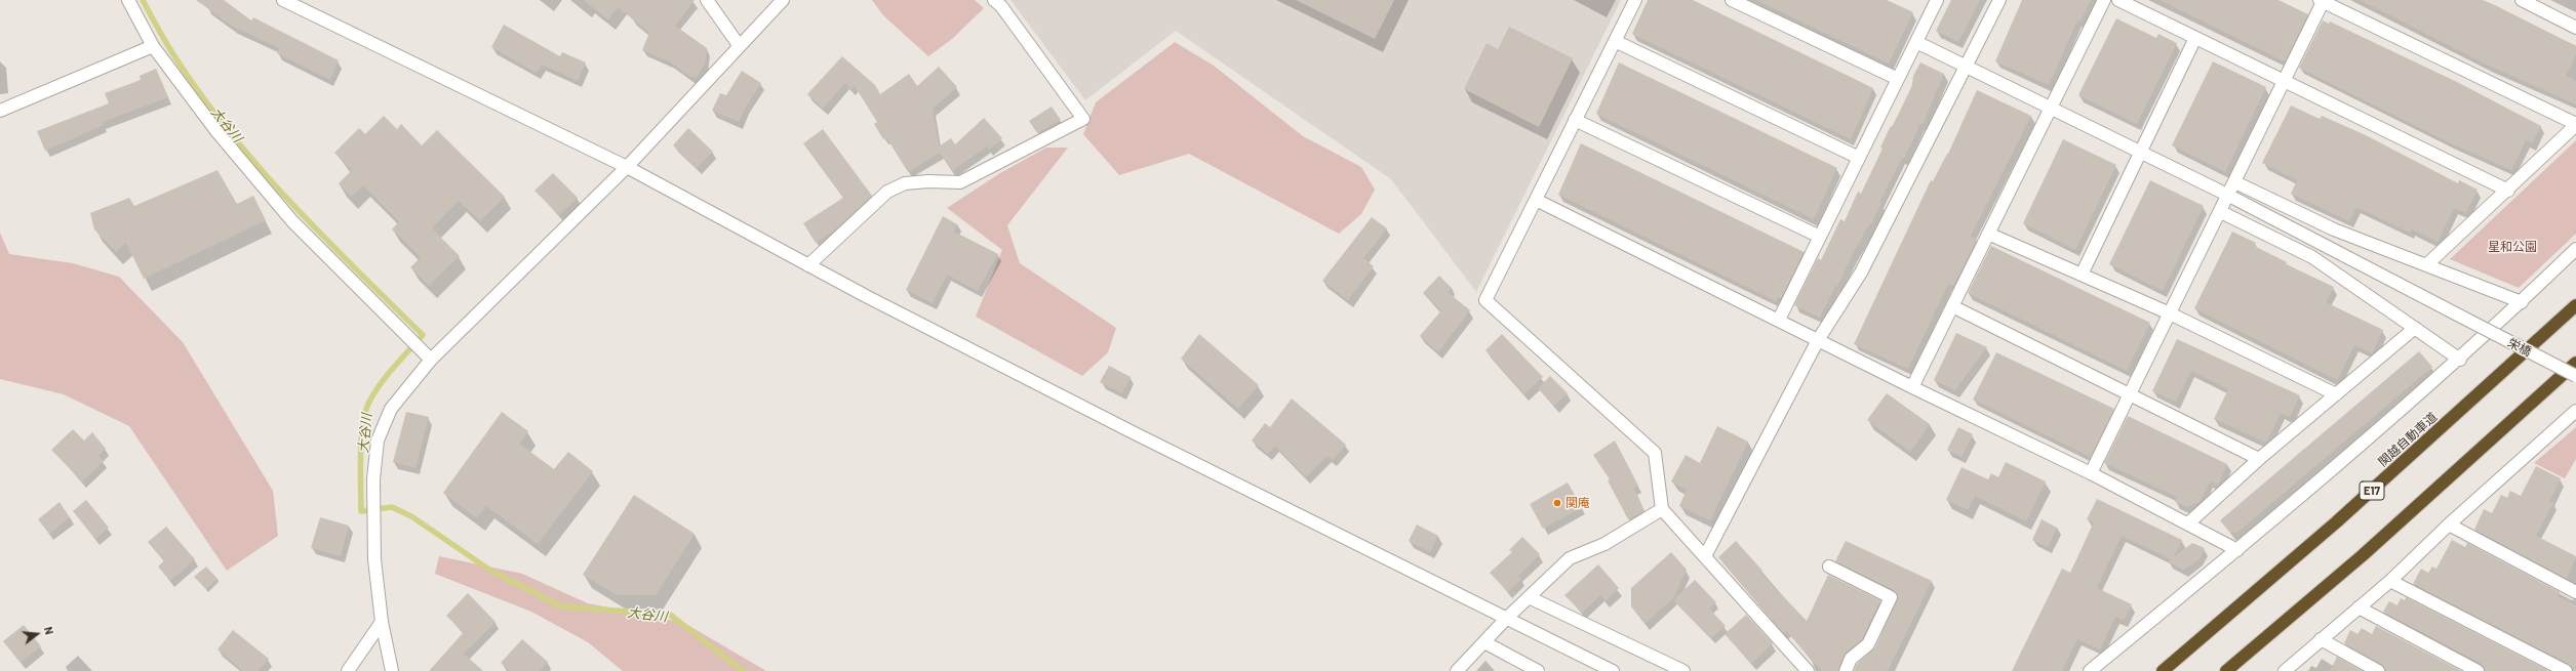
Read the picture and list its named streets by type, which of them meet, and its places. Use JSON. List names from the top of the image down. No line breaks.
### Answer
{"streets":{"highway":["関越自動車道","E17"],"street":["栄橋"]},"water":["大谷川"],"parks":["星和公園"],"places":["関庵"],"north":"right"}
